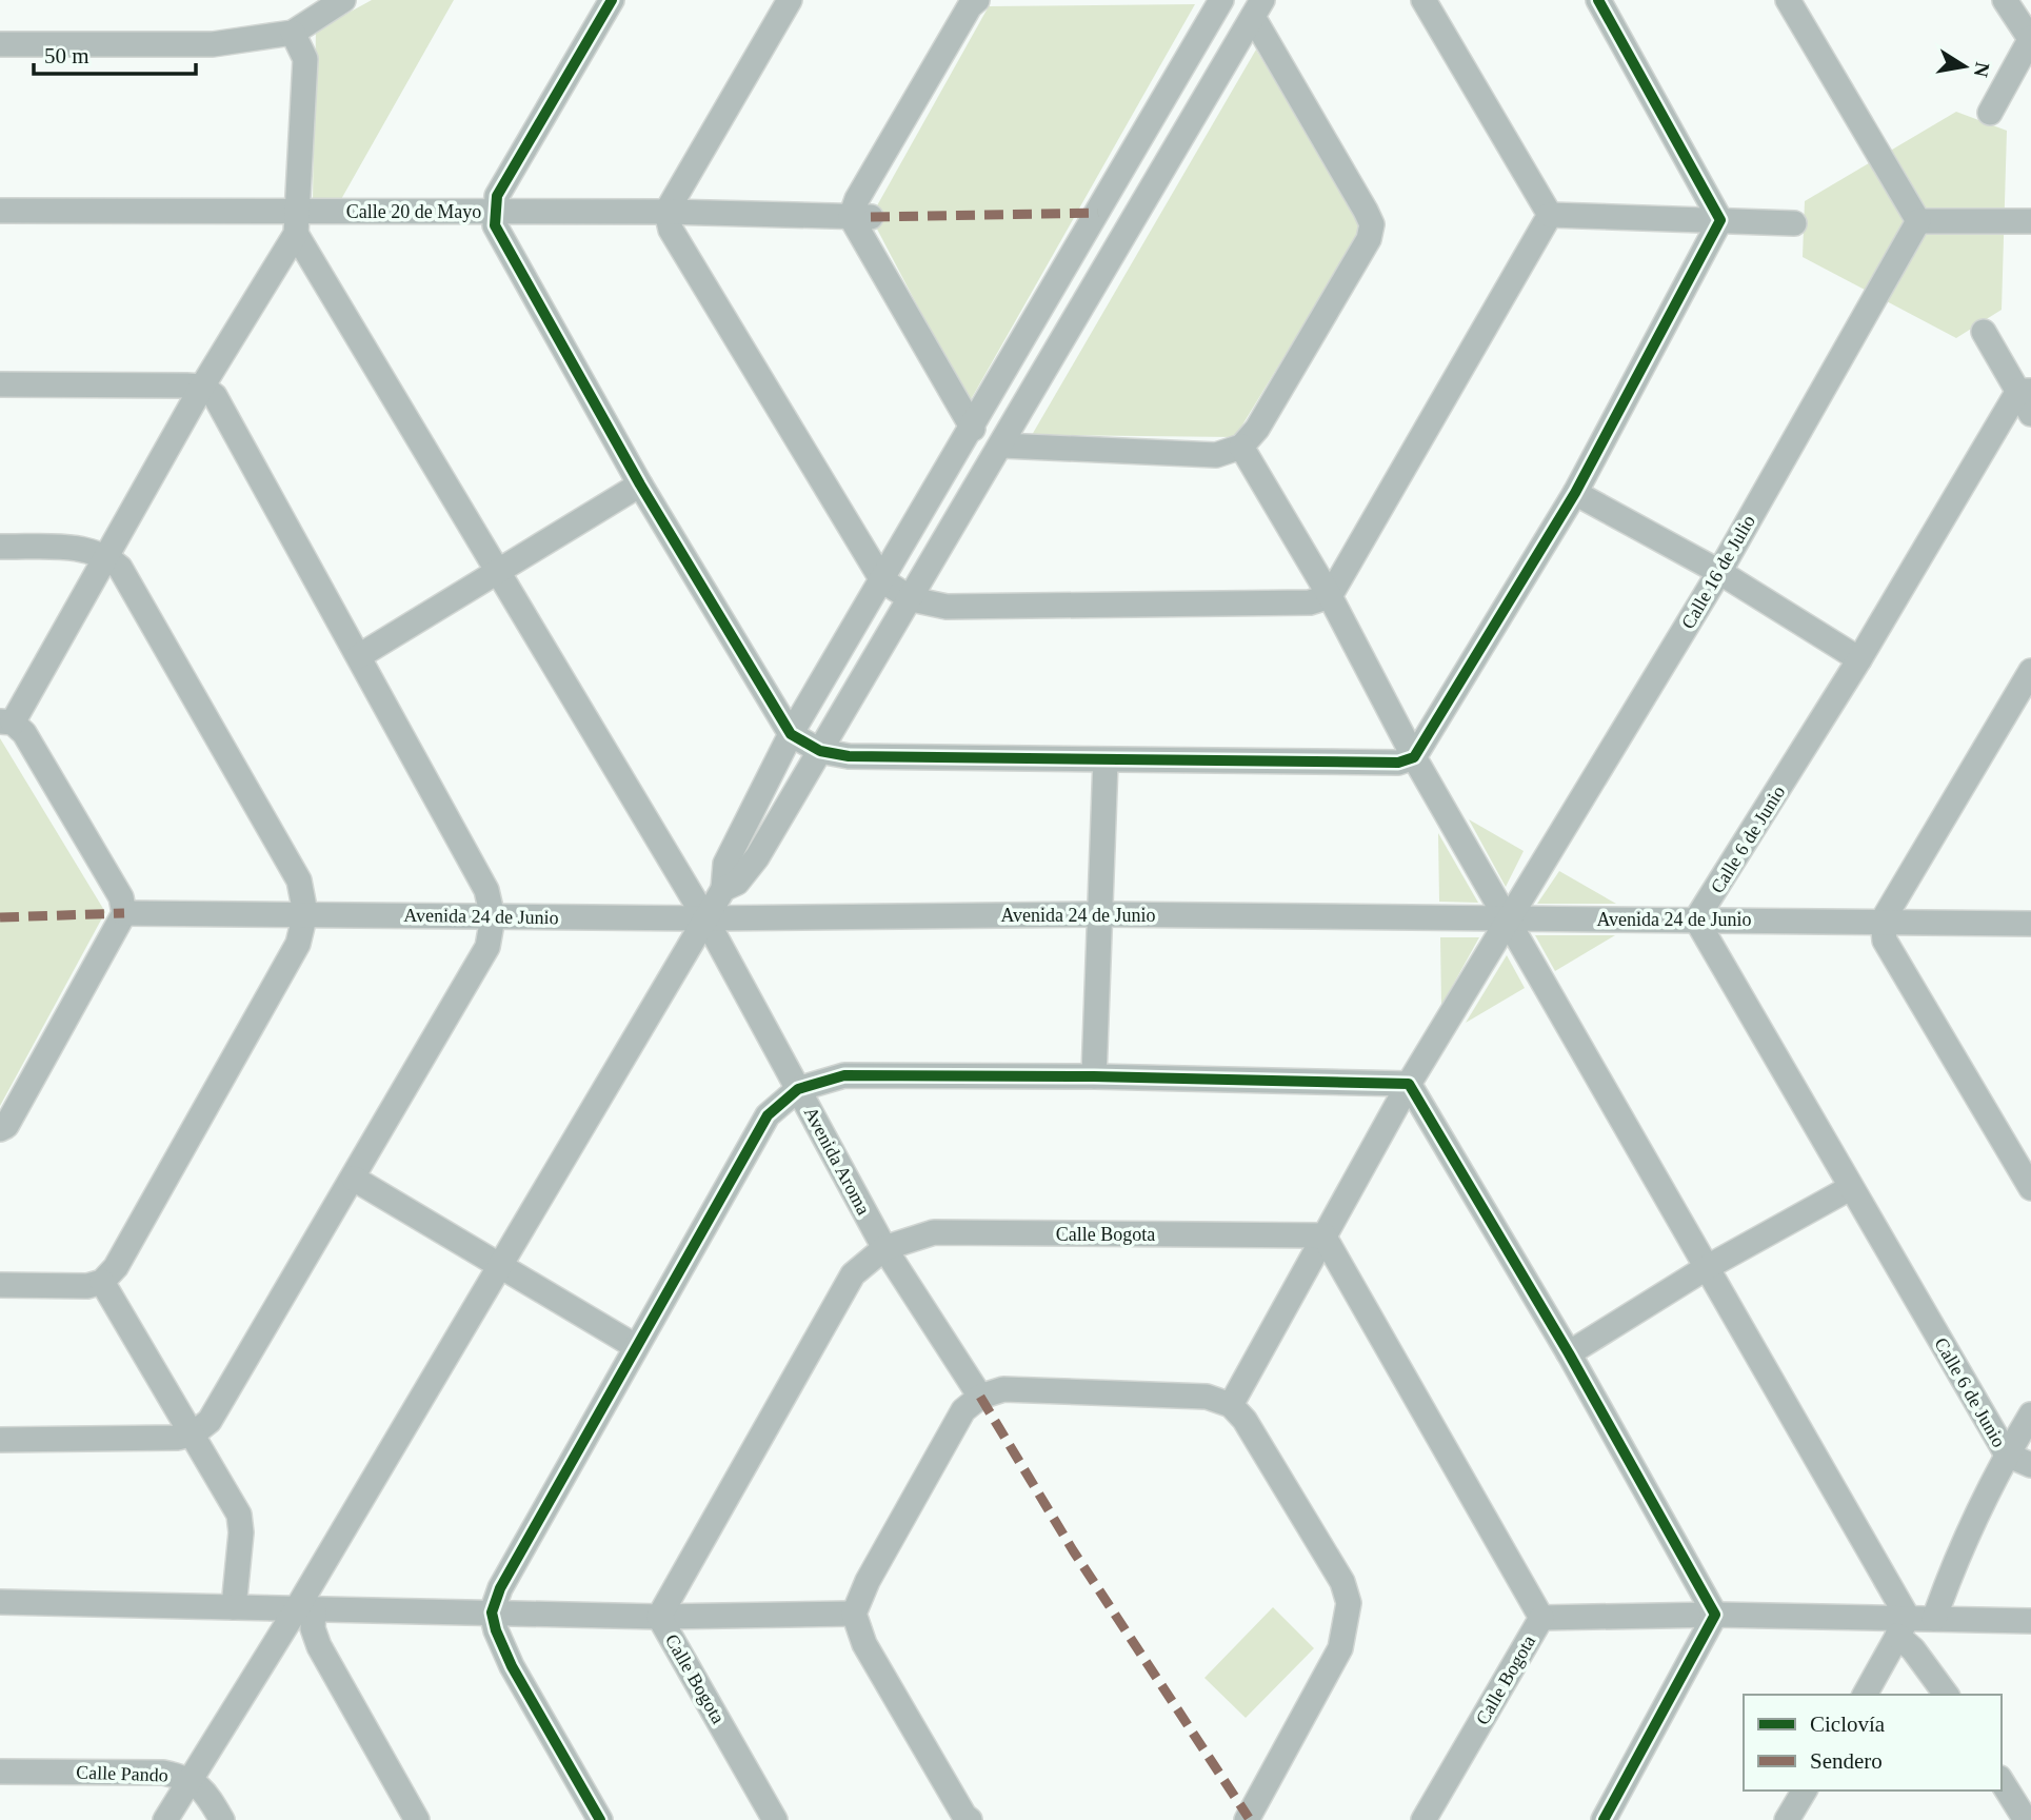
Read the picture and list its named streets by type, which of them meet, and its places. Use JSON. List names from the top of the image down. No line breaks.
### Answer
{"streets":{"street":["Calle 20 de Mayo","Calle 16 de Julio","Calle 6 de Junio","Avenida 24 de Junio","Avenida Aroma","Calle Bogota","Calle Pando"]},"crossings":[["Calle 20 de Mayo","Avenida Aroma"],["Calle 16 de Julio","Avenida 24 de Junio"],["Calle 16 de Julio","Calle Bogota"],["Calle 6 de Junio","Avenida 24 de Junio"],["Avenida 24 de Junio","Avenida Aroma"],["Avenida Aroma","Calle Bogota"]],"legend":["Ciclovía","Sendero"],"scale_bar":"50 m","north":"right"}
